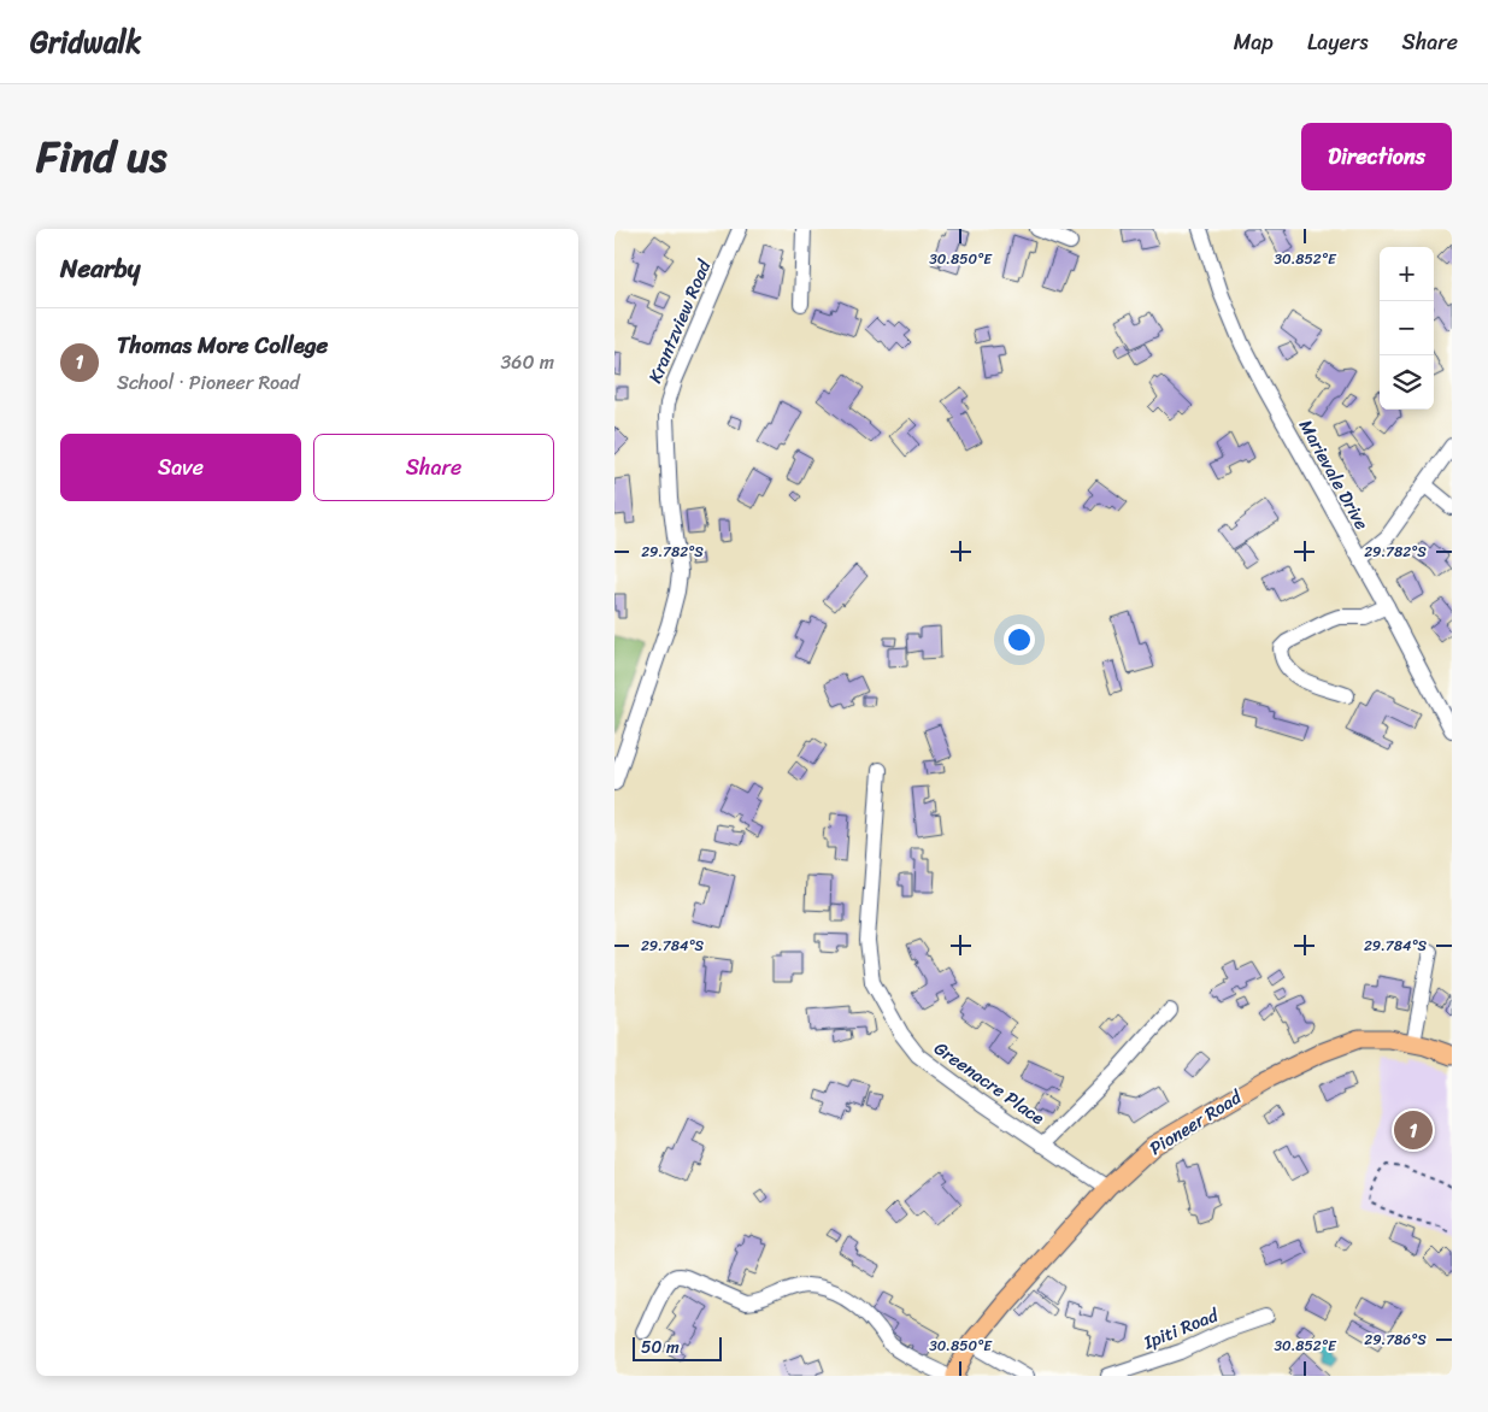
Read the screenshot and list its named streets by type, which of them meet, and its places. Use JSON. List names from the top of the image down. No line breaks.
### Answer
{"streets":{"main road":["Pioneer Road"],"street":["Krantzview Road","Marievale Drive","Greenacre Place","Ipiti Road"]},"crossings":[["Greenacre Place","Pioneer Road"]],"scale_bar":"50 m","page":{"header":"Gridwalk","nav":["Map","Layers","Share"],"title":"Find us","buttons":["Directions",["Save","Share"]],"heading":"Nearby","map_buttons":["+","−"],"list":[{"mark":"1","name":"Thomas More College","note":"School · Pioneer Road","value":"360 m"}],"pins":"1","scale":"50 m"},"coordinates":["30.850°E","30.852°E","29.782°S","29.784°S","29.786°S"]}
